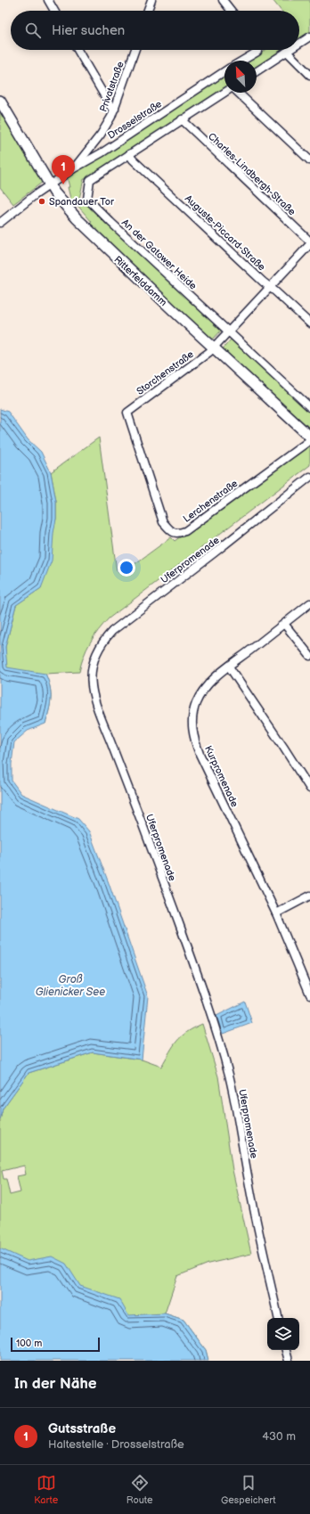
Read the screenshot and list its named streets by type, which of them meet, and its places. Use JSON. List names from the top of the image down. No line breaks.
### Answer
{"streets":{"main road":["Ritterfelddamm"],"street":["Privatstraße","Drosselstraße","Charles-Lindbergh-Straße","Auguste-Piccard-Straße","An der Gatower Heide","Storchenstraße","Lerchenstraße","Uferpromenade","Kurpromenade"]},"crossings":[["Privatstraße","Drosselstraße"],["Drosselstraße","Ritterfelddamm"],["Charles-Lindbergh-Straße","An der Gatower Heide"],["Auguste-Piccard-Straße","An der Gatower Heide"],["Auguste-Piccard-Straße","Storchenstraße"],["An der Gatower Heide","Storchenstraße"],["Ritterfelddamm","Storchenstraße"],["Storchenstraße","Lerchenstraße"]],"water":["Groß Glienicker See"],"places":["Spandauer Tor"],"scale_bar":"100 m","north":"top left","page":{"search":"Hier suchen","pins":"1","scale":"100 m","heading":"In der Nähe","list":[{"mark":"1","name":"Gutsstraße","note":"Haltestelle · Drosselstraße","value":"430 m"}],"nav":["Karte","Route","Gespeichert"]}}
